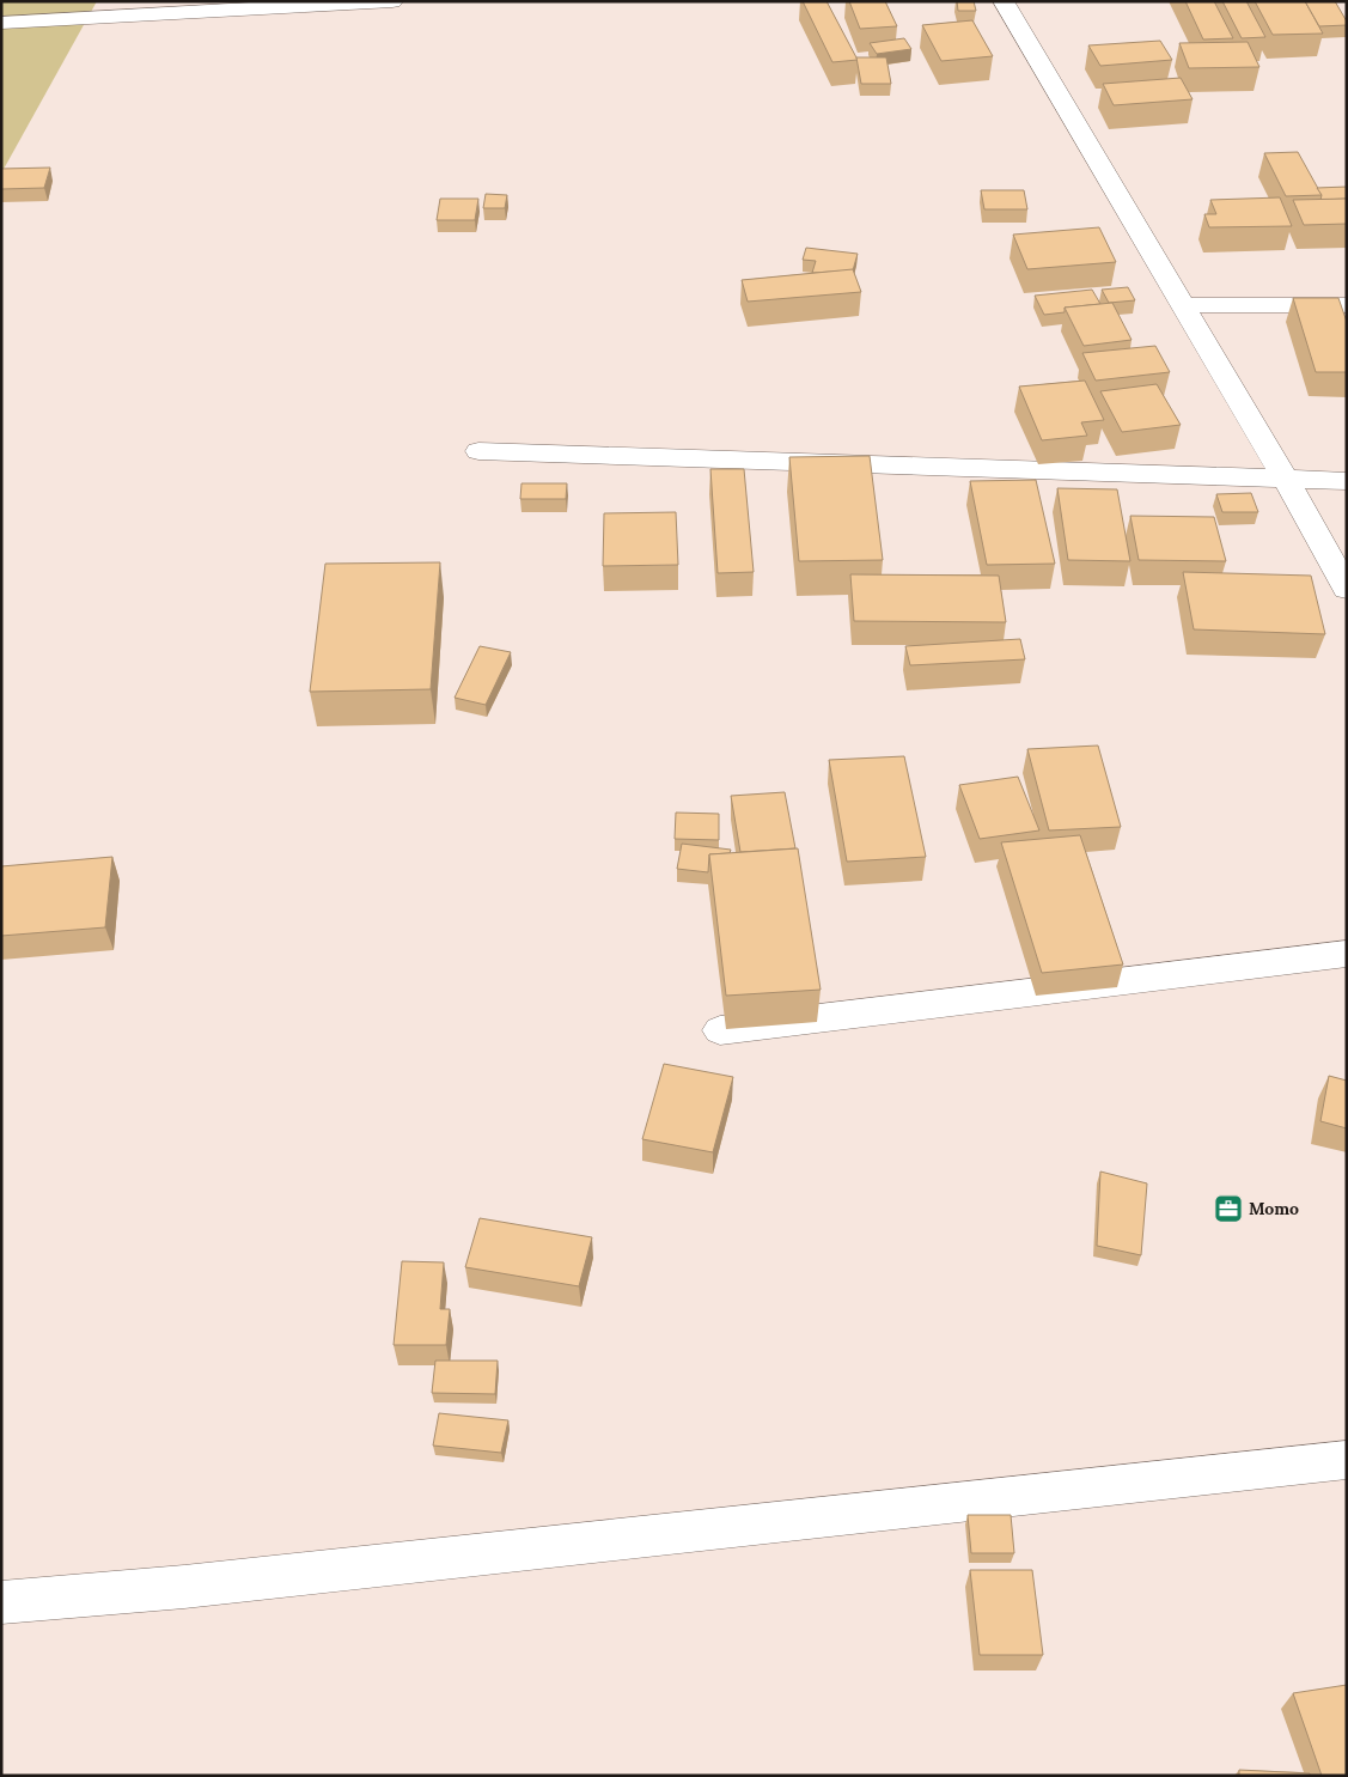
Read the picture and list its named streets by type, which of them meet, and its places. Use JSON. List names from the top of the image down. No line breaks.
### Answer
{"places":{"office":["Momo"]}}
